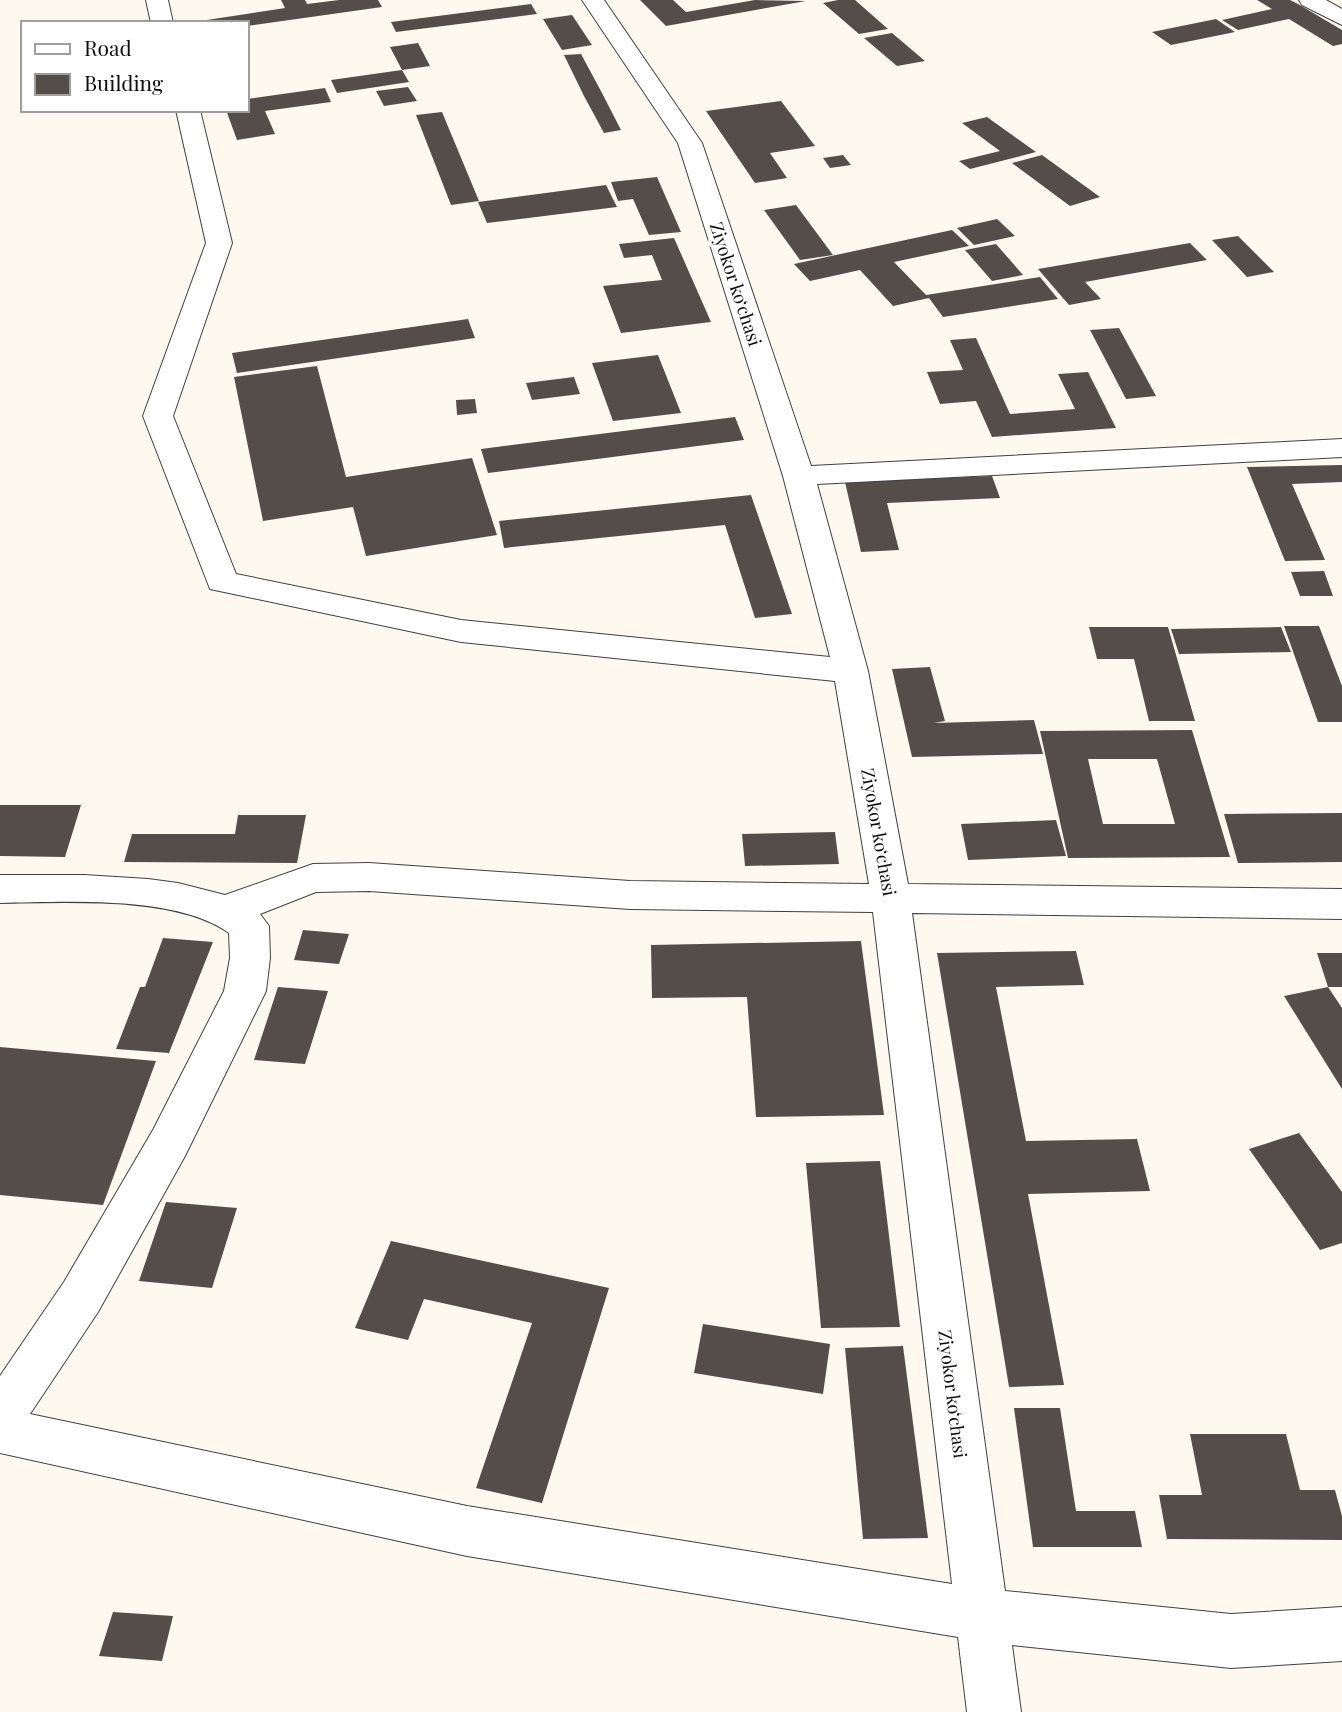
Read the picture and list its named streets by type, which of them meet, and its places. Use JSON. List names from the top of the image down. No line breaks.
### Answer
{"streets":{"street":["Ziyokor koʻchasi"]},"legend":["Road","Building"]}
